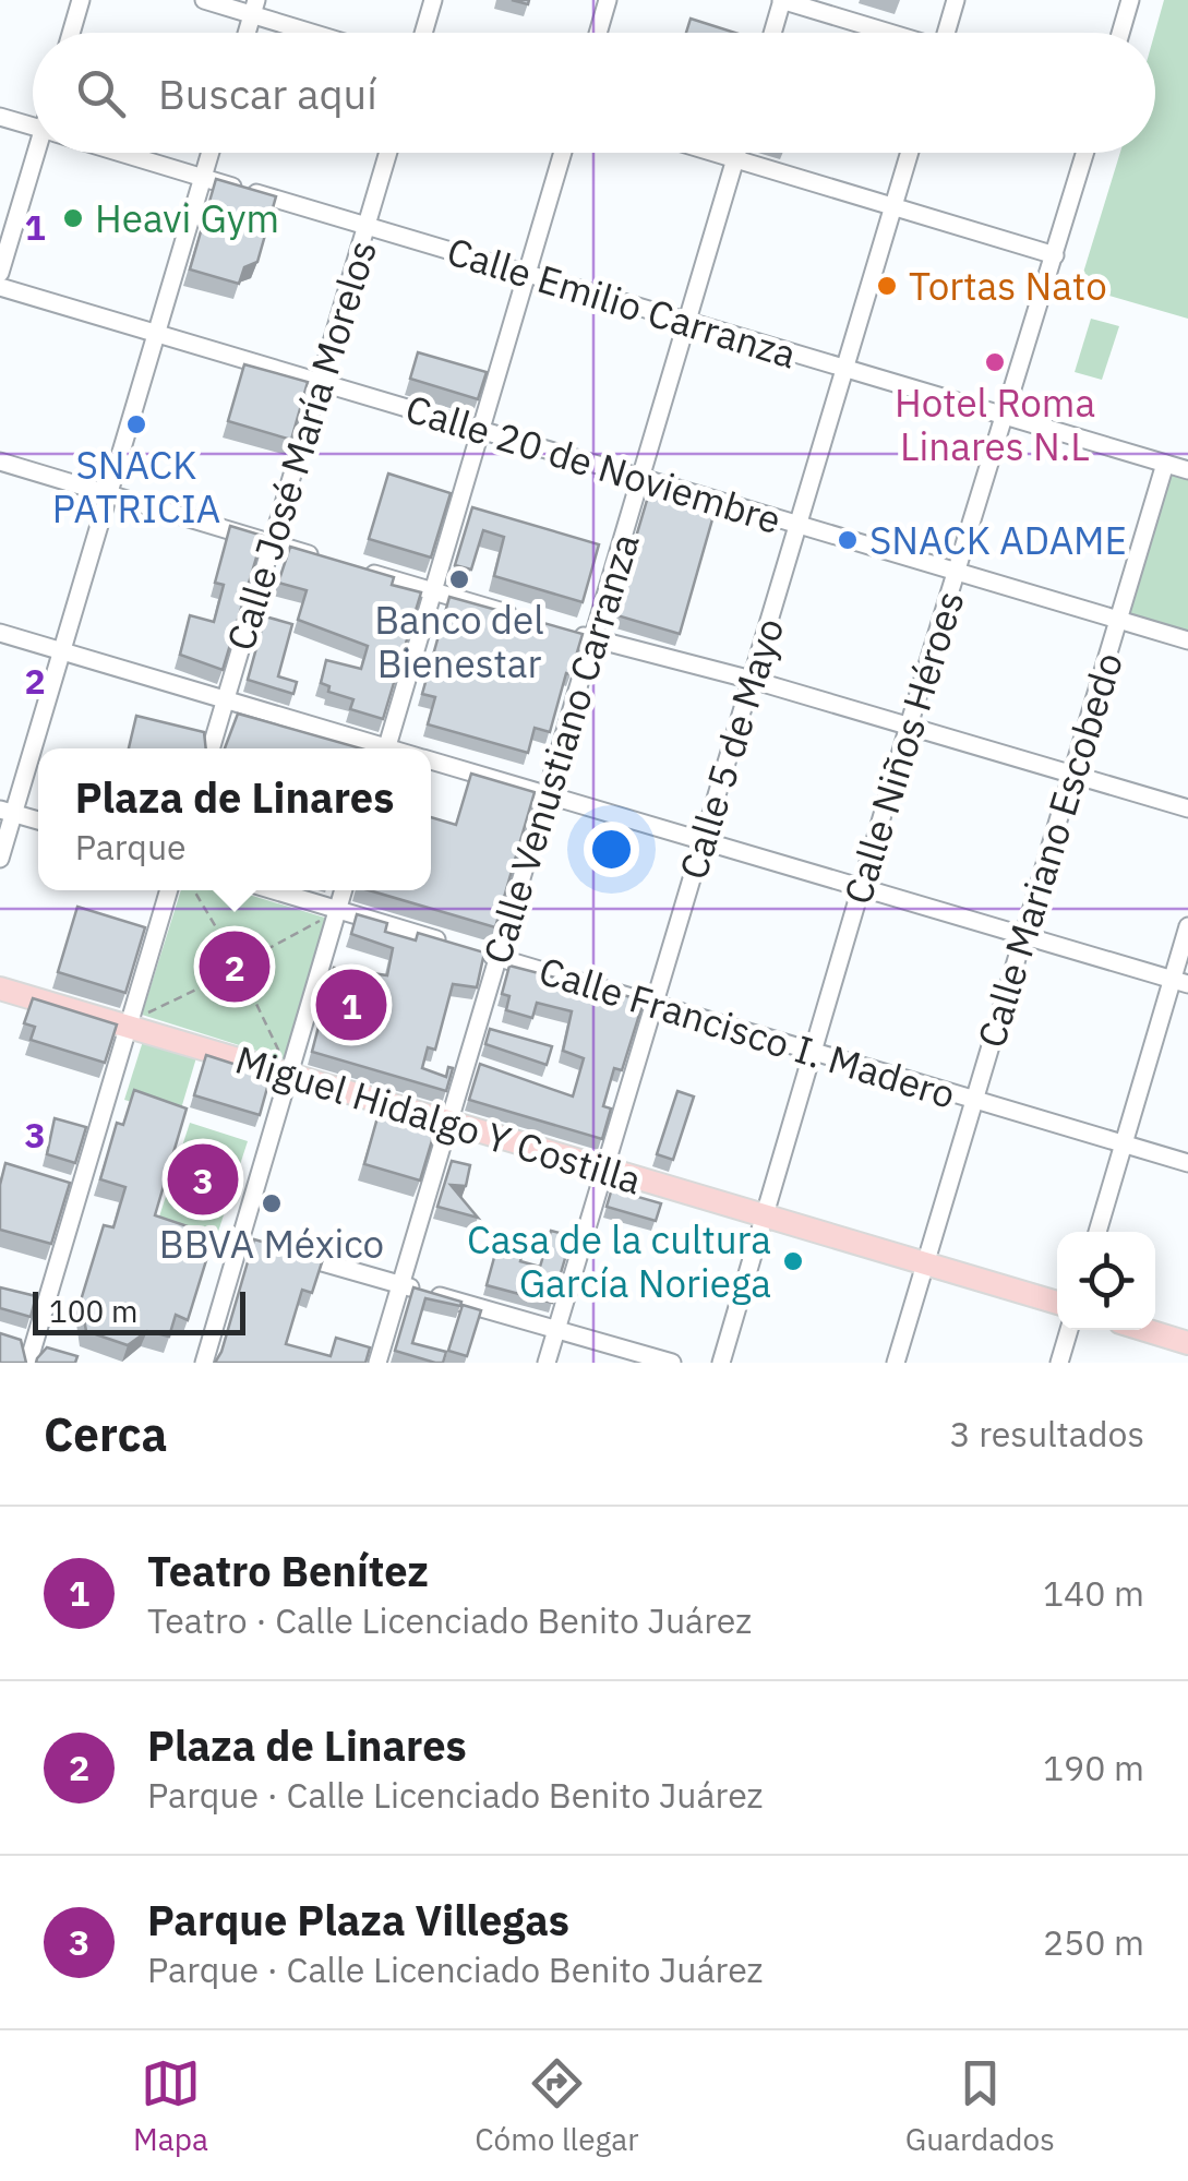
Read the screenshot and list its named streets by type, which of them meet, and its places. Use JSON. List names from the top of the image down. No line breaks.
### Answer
{"streets":{"main road":["Miguel Hidalgo Y Costilla"],"street":["Calle Emilio Carranza","Calle José María Morelos","Calle 20 de Noviembre","Calle Niños Héroes","Calle Venustiano Carranza","Calle 5 de Mayo","Calle Mariano Escobedo","Calle Francisco I. Madero"]},"crossings":[["Calle Emilio Carranza","Calle José María Morelos"],["Calle Emilio Carranza","Calle Niños Héroes"],["Calle Emilio Carranza","Calle Venustiano Carranza"],["Calle Emilio Carranza","Calle 5 de Mayo"],["Calle Emilio Carranza","Calle Mariano Escobedo"],["Calle José María Morelos","Calle 20 de Noviembre"],["Calle 20 de Noviembre","Calle Niños Héroes"],["Calle 20 de Noviembre","Calle Venustiano Carranza"],["Calle 20 de Noviembre","Calle 5 de Mayo"],["Calle 20 de Noviembre","Calle Mariano Escobedo"],["Calle Niños Héroes","Calle Francisco I. Madero"],["Calle Niños Héroes","Miguel Hidalgo Y Costilla"],["Calle Venustiano Carranza","Calle Francisco I. Madero"],["Calle Venustiano Carranza","Miguel Hidalgo Y Costilla"],["Calle 5 de Mayo","Calle Francisco I. Madero"],["Calle 5 de Mayo","Miguel Hidalgo Y Costilla"],["Calle Mariano Escobedo","Calle Francisco I. Madero"],["Calle Mariano Escobedo","Miguel Hidalgo Y Costilla"]],"places":["Heavi Gym","Tortas Nato","Hotel Roma Linares N.L","SNACK PATRICIA","SNACK ADAME","Banco del Bienestar","BBVA México","Casa de la cultura García Noriega"],"scale_bar":"100 m","page":{"search":"Buscar aquí","popup":["Plaza de Linares","Parque"],"pins":["2","1","3"],"scale":"100 m","heading":["Cerca","3 resultados"],"list":[{"mark":"1","name":"Teatro Benítez","note":"Teatro · Calle Licenciado Benito Juárez","value":"140 m"},{"mark":"2","name":"Plaza de Linares","note":"Parque · Calle Licenciado Benito Juárez","value":"190 m"},{"mark":"3","name":"Parque Plaza Villegas","note":"Parque · Calle Licenciado Benito Juárez","value":"250 m"}],"nav":["Mapa","Cómo llegar","Guardados"]},"grid":{"rows":["1","2","3"]}}
